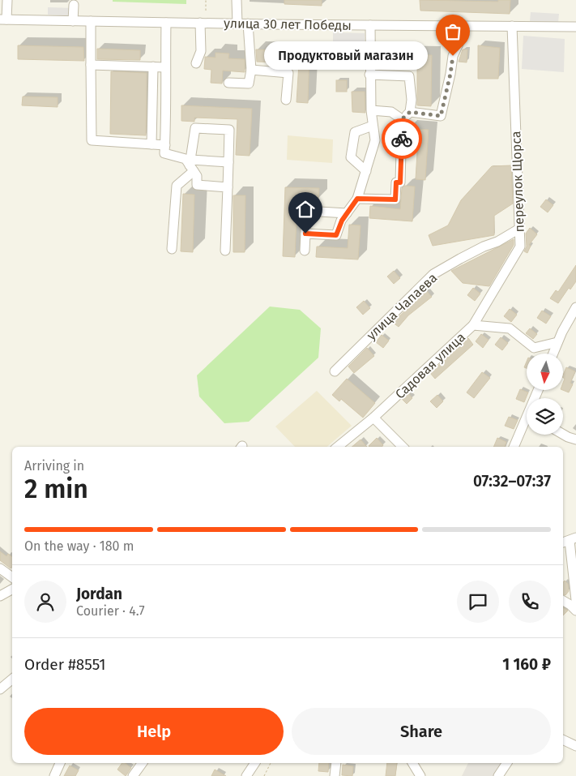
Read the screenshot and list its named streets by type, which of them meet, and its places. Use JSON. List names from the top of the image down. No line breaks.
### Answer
{"streets":{"street":["улица 30 лет Победы","переулок Щорса","улица Чапаева","Садовая улица"]},"crossings":[["улица 30 лет Победы","переулок Щорса"],["переулок Щорса","улица Чапаева"],["переулок Щорса","Садовая улица"]],"places":["Продуктовый магазин"],"north":"bottom","page":{"bubble":"Продуктовый магазин","heading":["2 min","Arriving in","07:32–07:37"],"panel":["Jordan","Courier · 4.7","Order #8551","1 160 ₽"],"bar":"On the way · 180 m","buttons":["Help","Share"]}}
